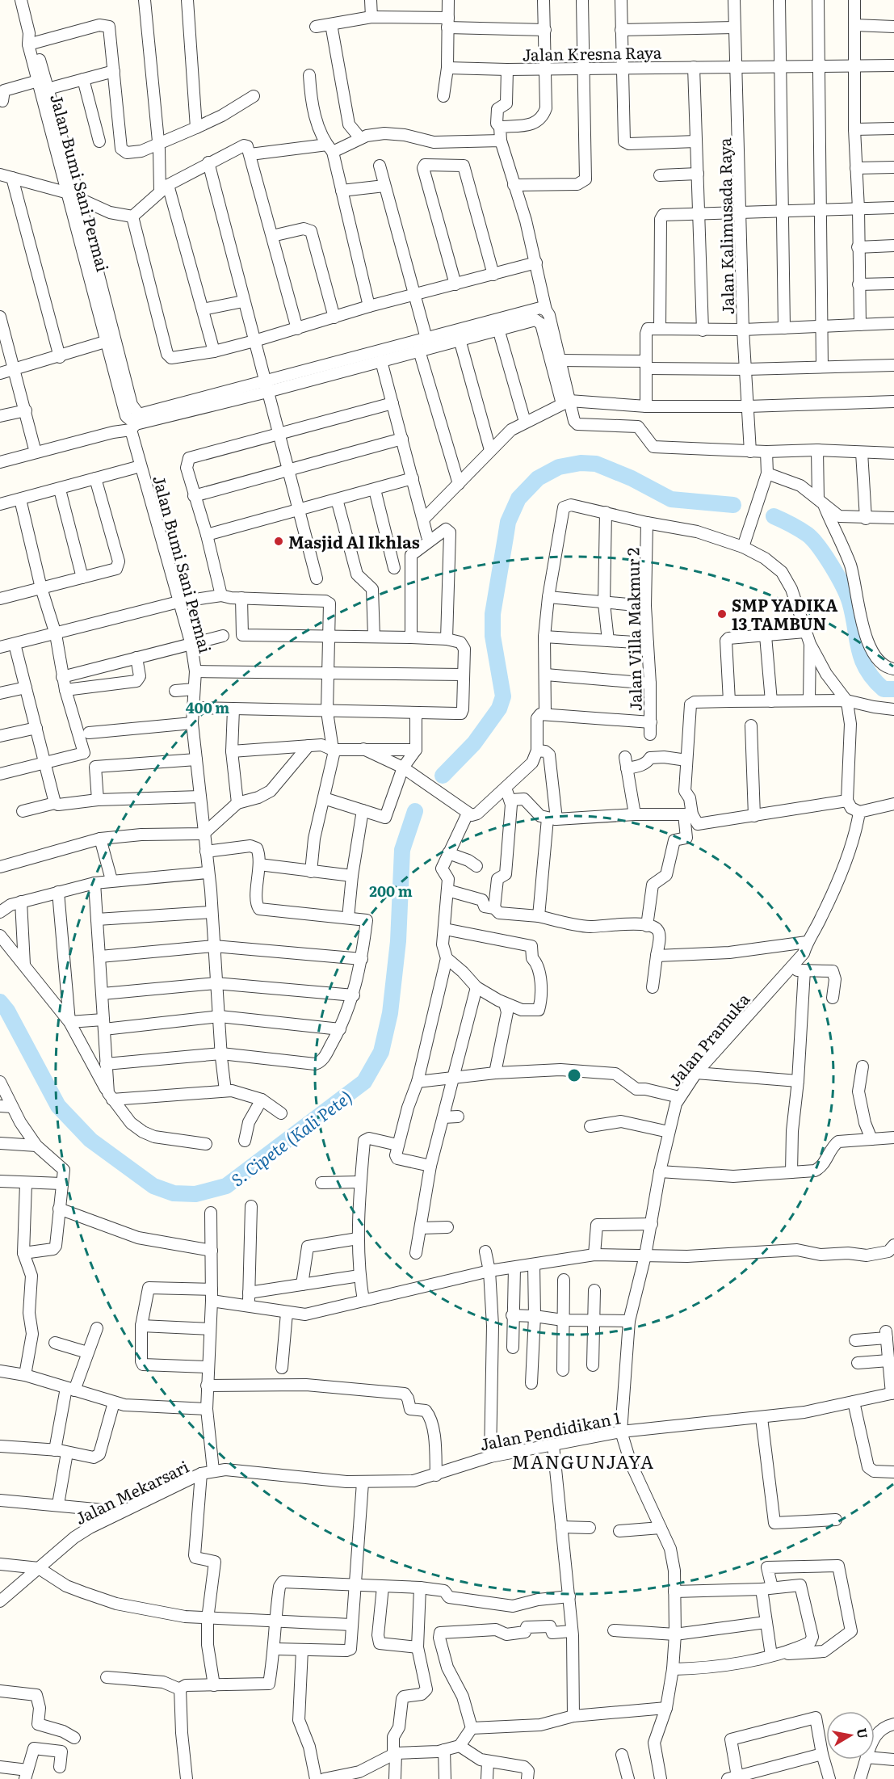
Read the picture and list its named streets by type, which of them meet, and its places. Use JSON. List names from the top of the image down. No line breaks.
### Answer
{"streets":{"street":["Jalan Kresna Raya","Jalan Bumi Sani Permai","Jalan Kalimusada Raya","Jalan Villa Makmur 2","Jalan Pramuka","Jalan Pendidikan 1","Jalan Mekarsari"]},"crossings":[["Jalan Kresna Raya","Jalan Kalimusada Raya"],["Jalan Pramuka","Jalan Pendidikan 1"],["Jalan Pendidikan 1","Jalan Mekarsari"]],"districts":["MANGUNJAYA"],"water":["S. Cipete (Kali Pete)"],"places":["Masjid Al Ikhlas","SMP YADIKA 13 TAMBUN"],"north":"right","rings":["400 m","200 m"]}
